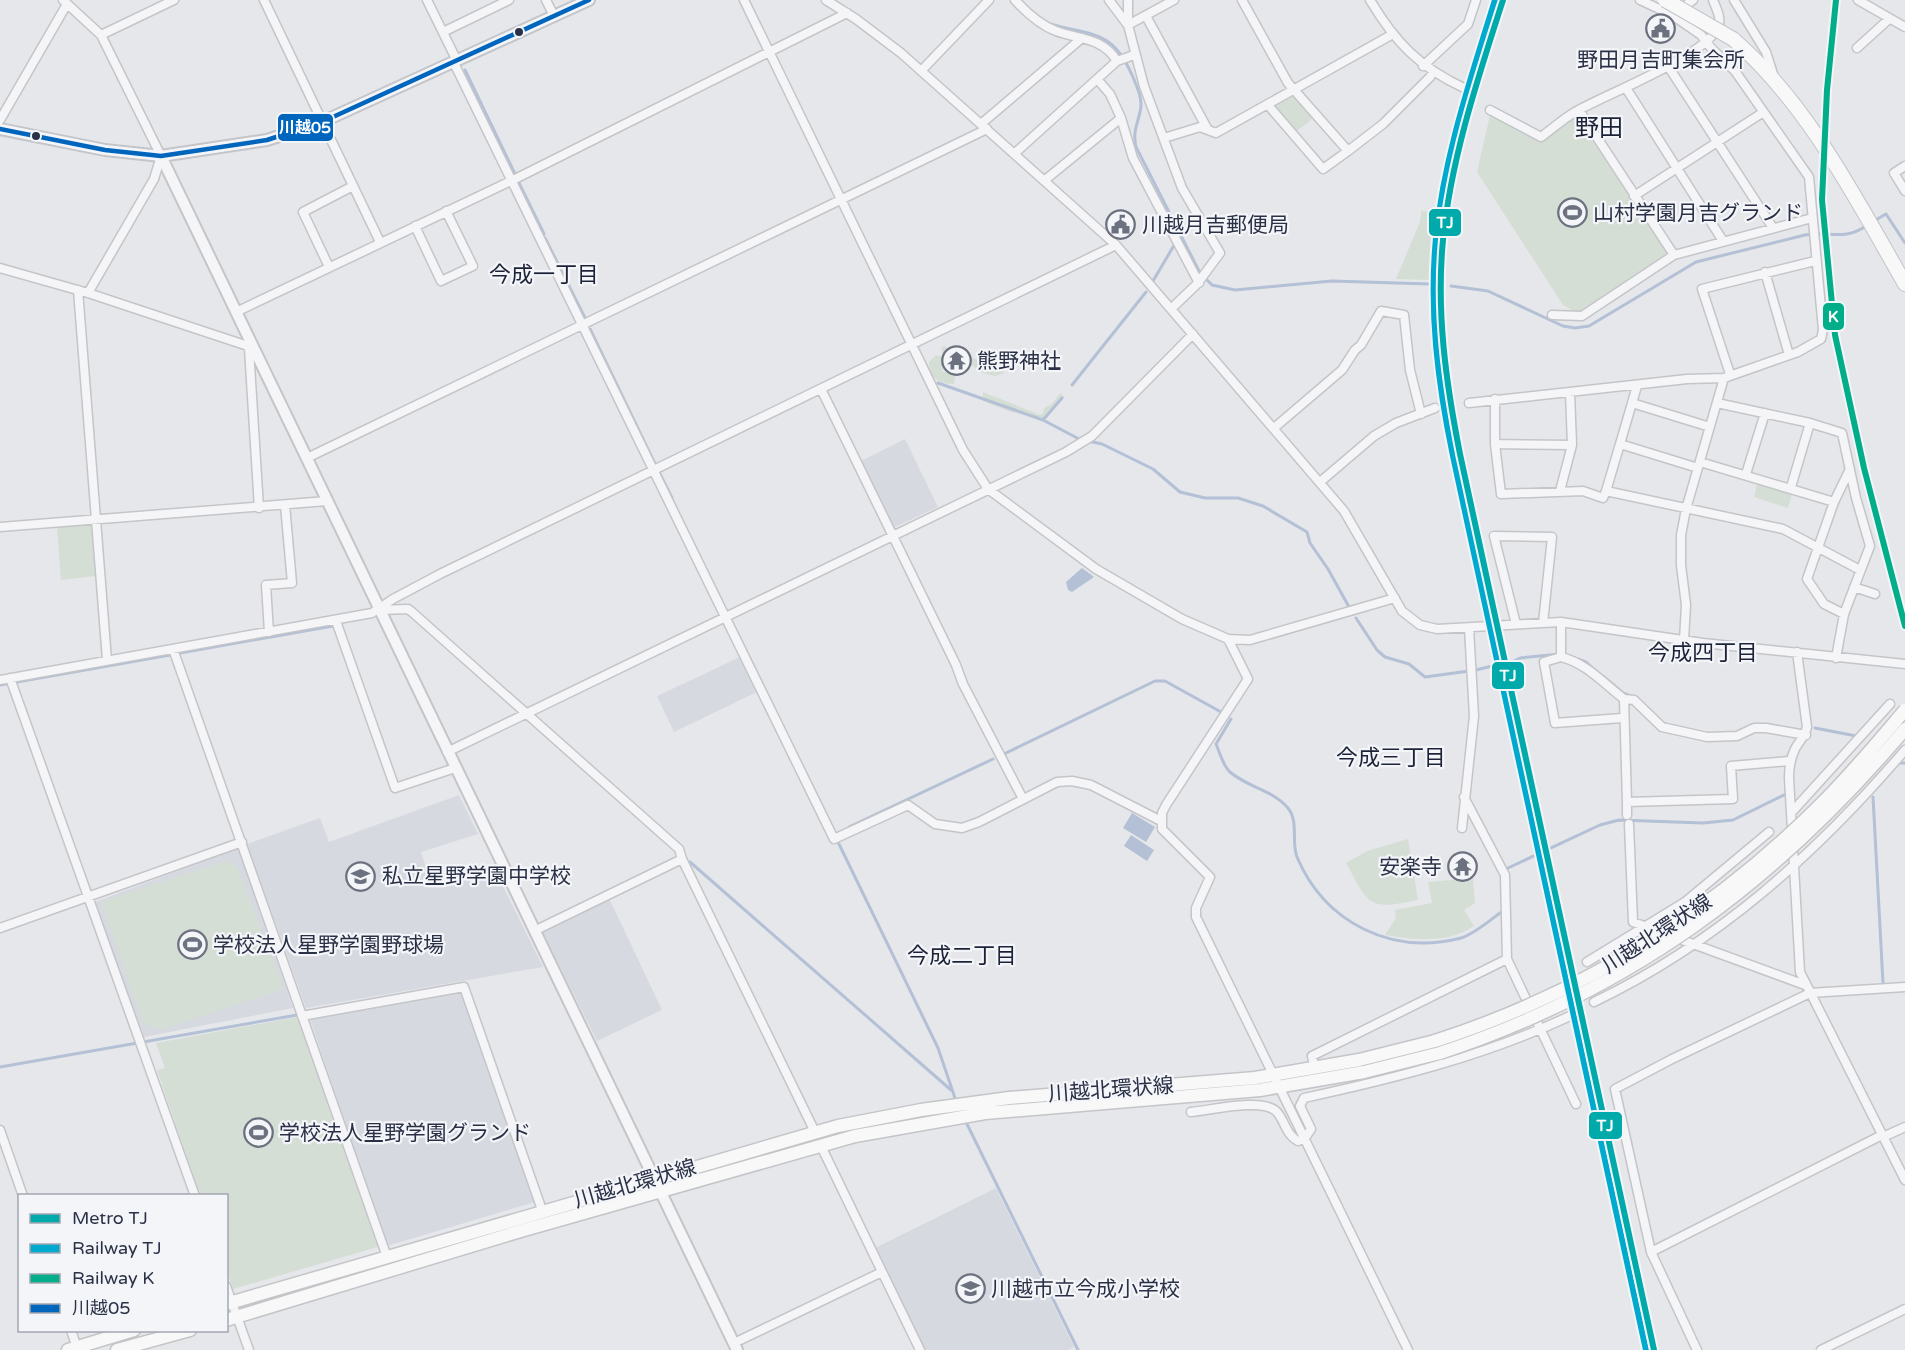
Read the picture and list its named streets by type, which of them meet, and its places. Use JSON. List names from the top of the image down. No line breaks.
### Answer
{"streets":{"main road":["川越北環状線"]},"districts":["野田","今成一丁目","今成四丁目","今成三丁目","今成二丁目"],"places":{"public building":["野田月吉町集会所","川越月吉郵便局"],"sports":["山村学園月吉グランド","学校法人星野学園野球場","学校法人星野学園グランド"],"temple":["熊野神社","安楽寺"],"school or university":["私立星野学園中学校","川越市立今成小学校"]},"lines":["metro line TJ","rail line TJ","rail line K","transit line 川越05"],"legend":["Metro TJ","Railway TJ","Railway K","川越05"]}
